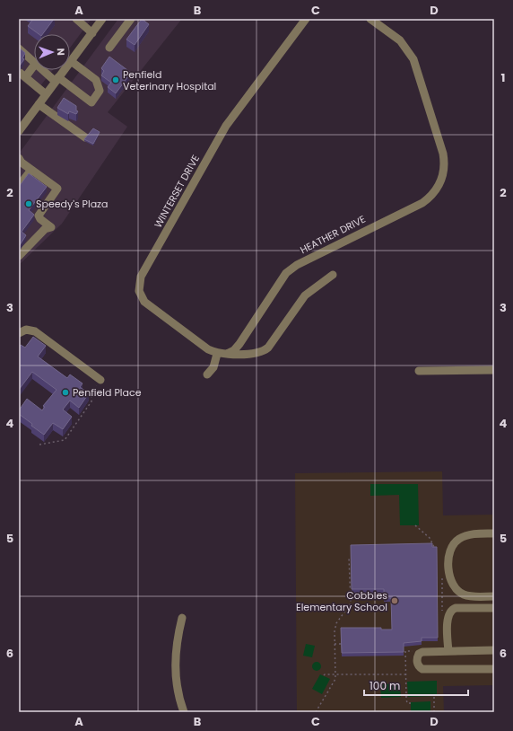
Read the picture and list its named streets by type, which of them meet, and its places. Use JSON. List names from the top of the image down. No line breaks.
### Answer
{"streets":{"street":["WINTERSET DRIVE","HEATHER DRIVE"]},"crossings":[["WINTERSET DRIVE","HEATHER DRIVE"]],"places":["Penfield Veterinary Hospital","Speedy's Plaza","Penfield Place","Cobbles Elementary School"],"scale_bar":"100 m","north":"right","grid":{"columns":["A","B","C","D"],"rows":["1","2","3","4","5","6"]}}
